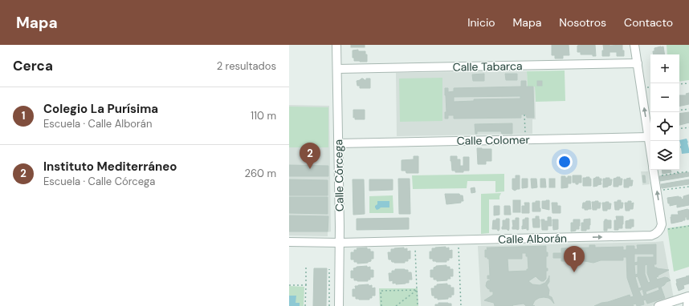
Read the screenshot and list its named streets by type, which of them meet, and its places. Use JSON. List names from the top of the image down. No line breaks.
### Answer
{"streets":{"street":["Calle Tabarca","Calle Colomer","Calle Córcega","Calle Alborán"]},"crossings":[["Calle Tabarca","Calle Córcega"],["Calle Tabarca","Calle Alborán"],["Calle Colomer","Calle Córcega"],["Calle Colomer","Calle Alborán"],["Calle Córcega","Calle Alborán"]],"page":{"header":"Mapa","nav":["Inicio","Mapa","Nosotros","Contacto"],"heading":["Cerca","2 resultados"],"map_buttons":["+","−"],"list":[{"mark":"1","name":"Colegio La Purísima","note":"Escuela · Calle Alborán","value":"110 m"},{"mark":"2","name":"Instituto Mediterráneo","note":"Escuela · Calle Córcega","value":"260 m"}],"pins":["2","1"]}}
